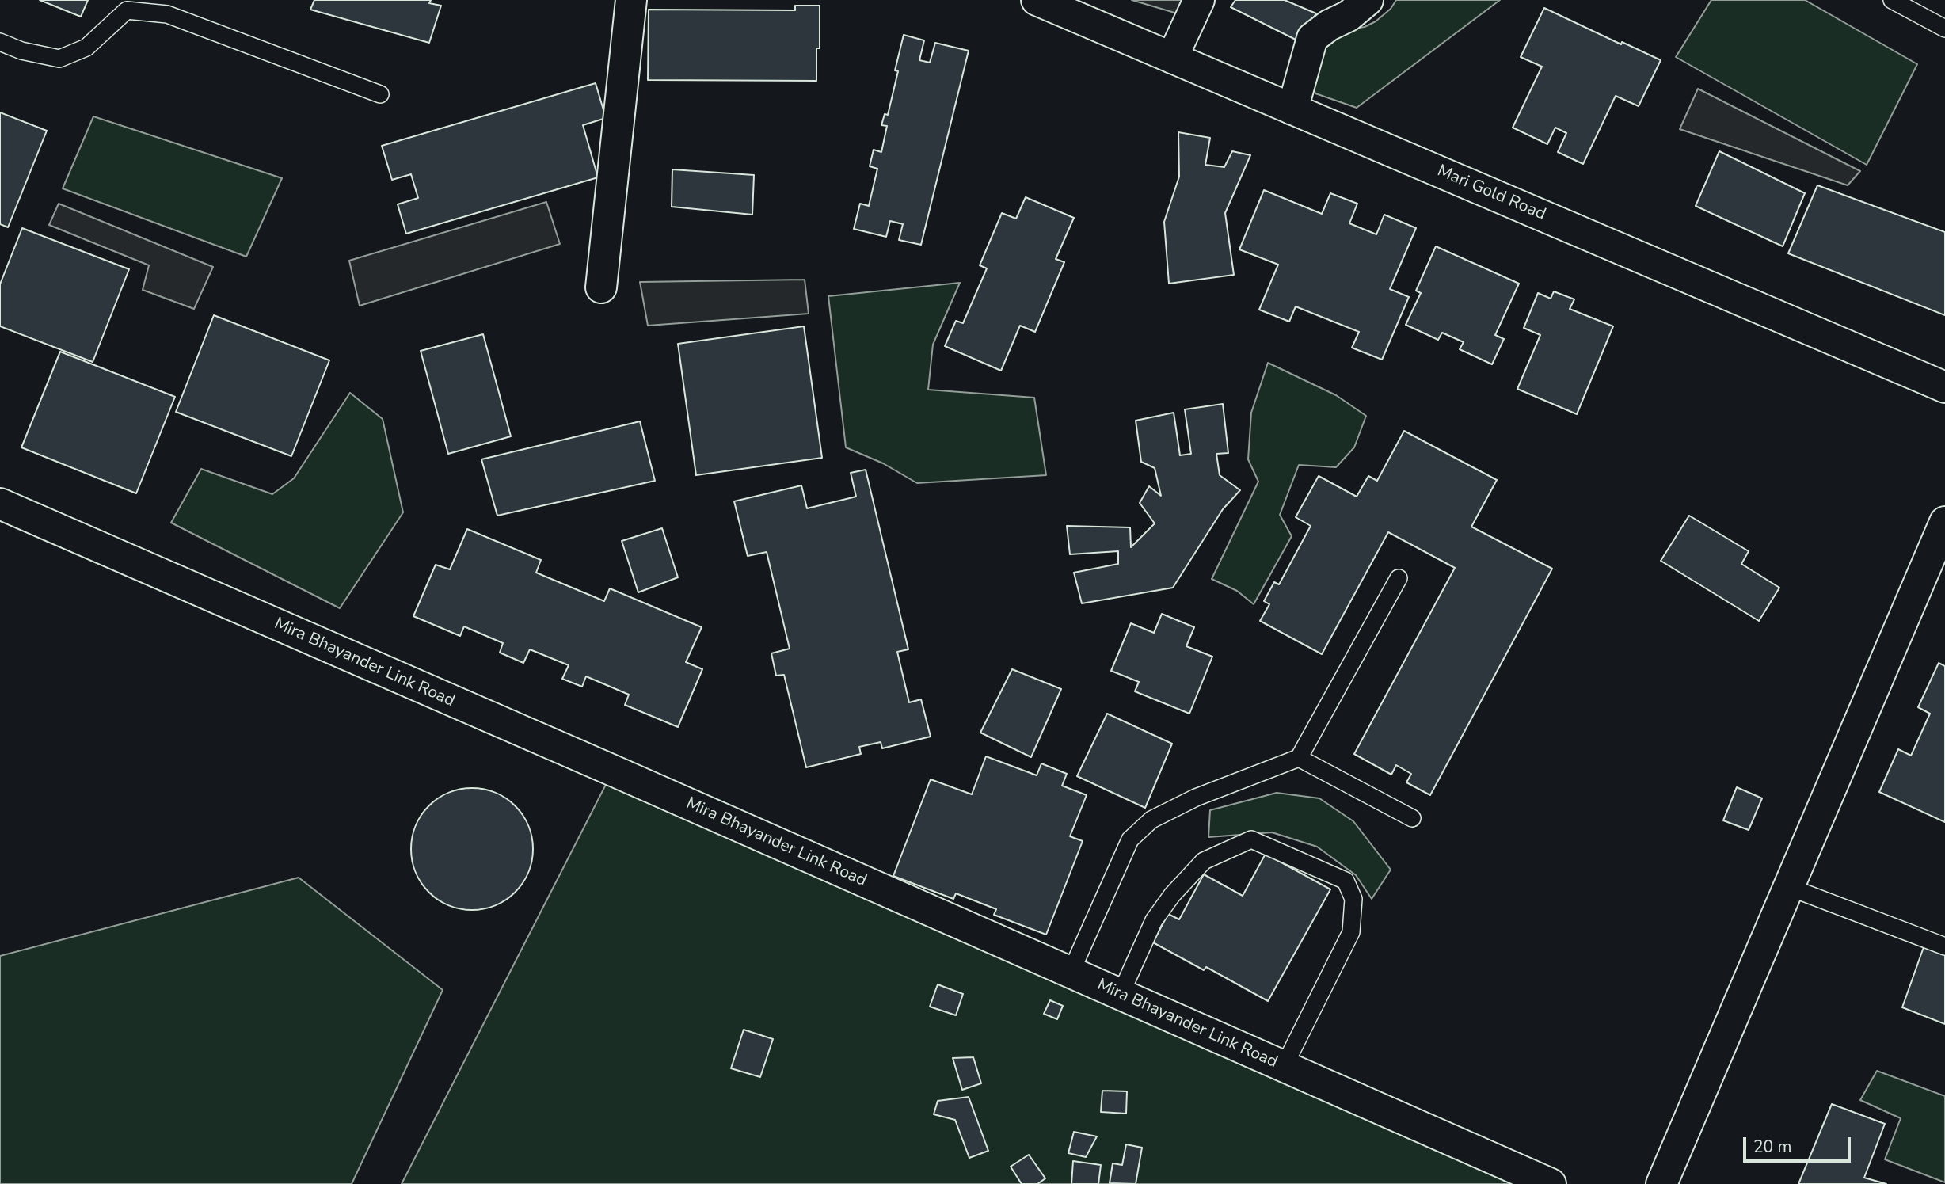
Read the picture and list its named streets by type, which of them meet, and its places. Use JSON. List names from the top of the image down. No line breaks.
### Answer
{"streets":{"street":["Mari Gold Road","Mira Bhayander Link Road"]},"scale_bar":"20 m"}
